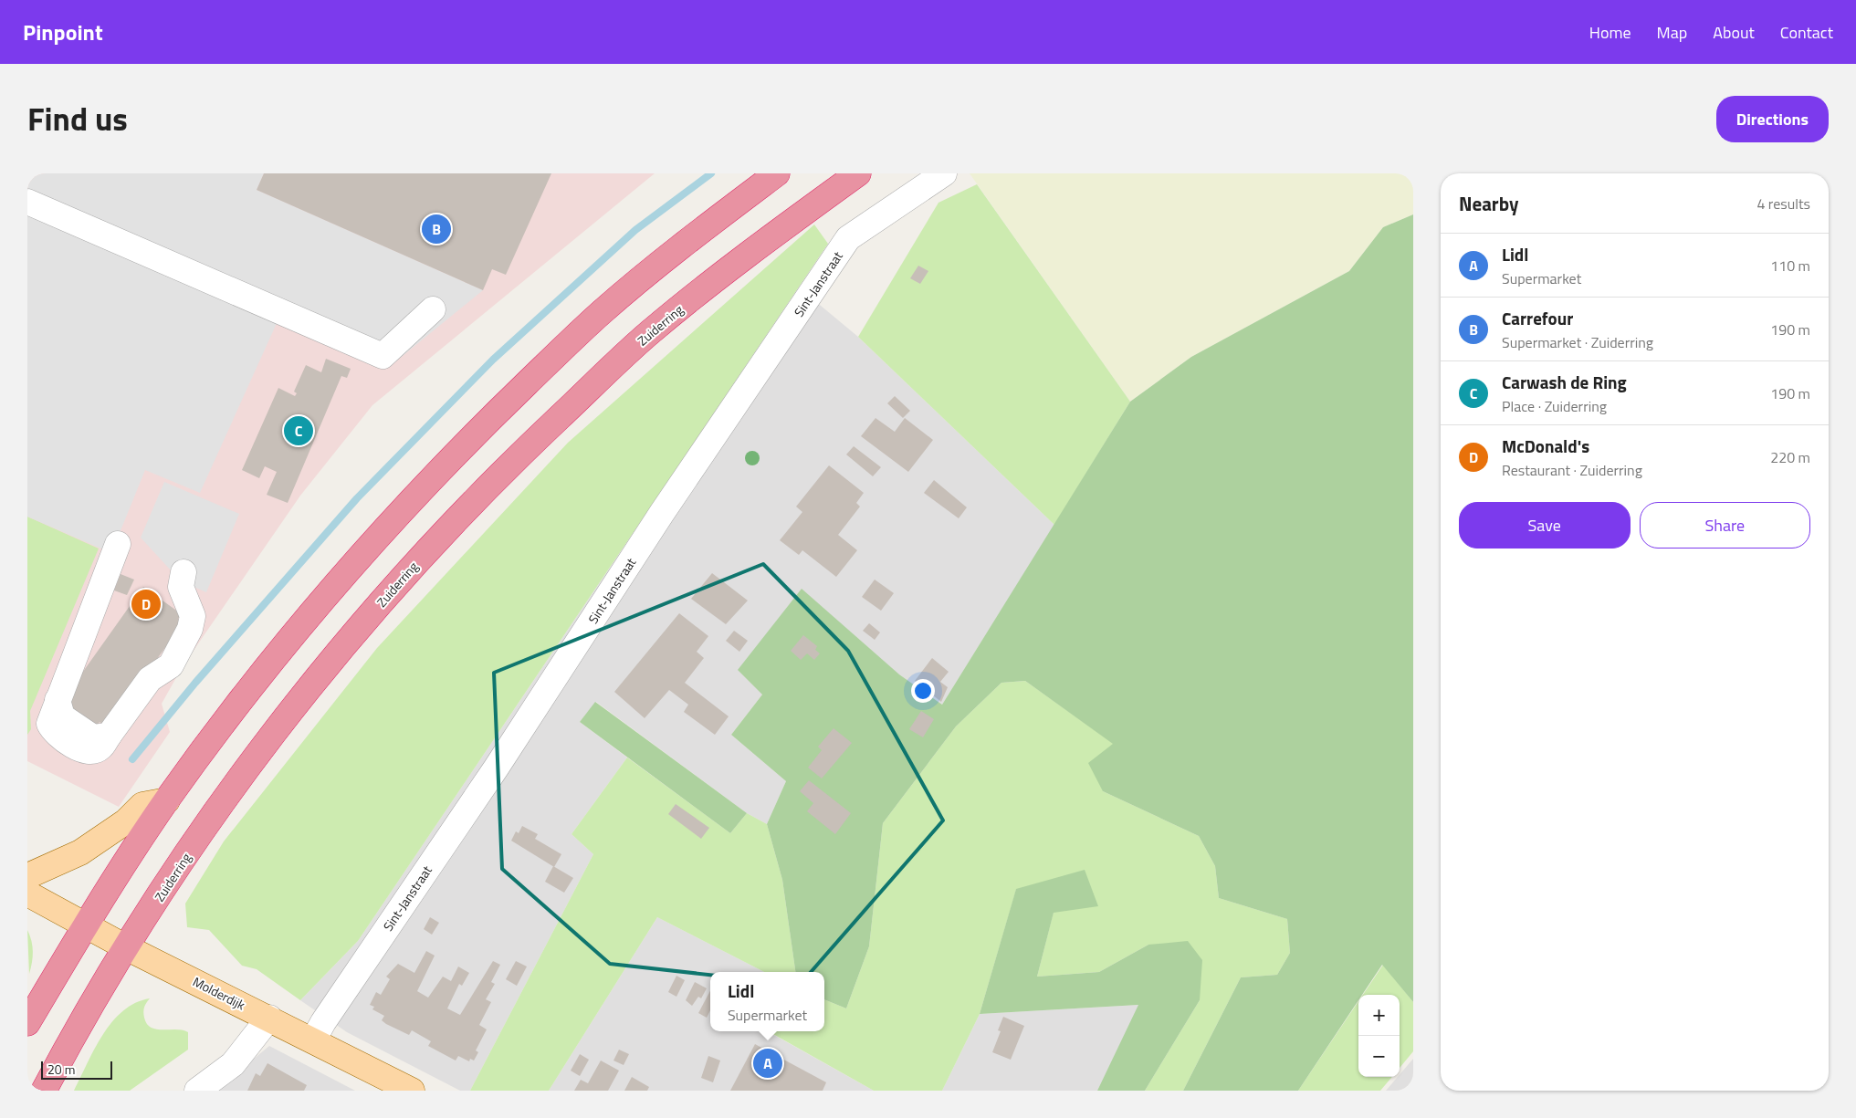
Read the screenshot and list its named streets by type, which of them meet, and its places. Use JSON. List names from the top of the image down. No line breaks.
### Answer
{"streets":{"highway":["Zuiderring"],"main road":["Molderdijk"],"street":["Sint-Janstraat"]},"crossings":[["Sint-Janstraat","Molderdijk"],["Zuiderring","Molderdijk"]],"scale_bar":"20 m","page":{"header":"Pinpoint","nav":["Home","Map","About","Contact"],"title":"Find us","buttons":["Directions",["Save","Share"]],"heading":["Nearby","4 results"],"pins":["B","C","D","A"],"list":[{"mark":"A","name":"Lidl","note":"Supermarket","value":"110 m"},{"mark":"B","name":"Carrefour","note":"Supermarket · Zuiderring","value":"190 m"},{"mark":"C","name":"Carwash de Ring","note":"Place · Zuiderring","value":"190 m"},{"mark":"D","name":"McDonald's","note":"Restaurant · Zuiderring","value":"220 m"}],"popup":["Lidl","Supermarket"],"map_buttons":["+","−"],"scale":"20 m"}}
